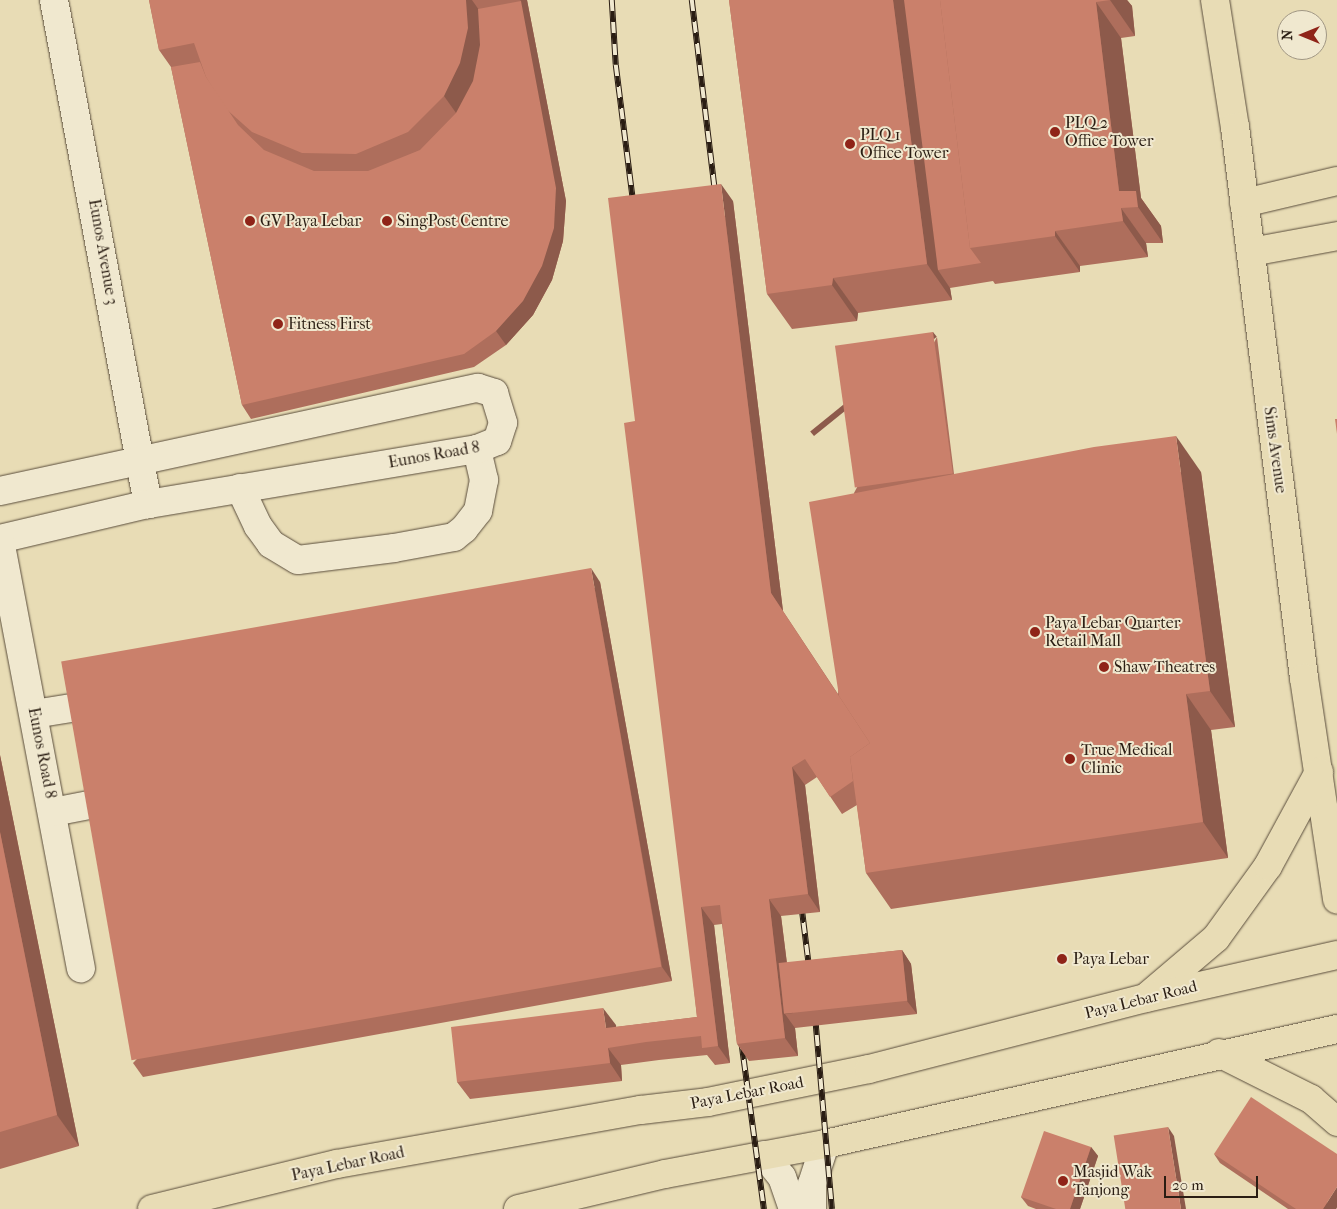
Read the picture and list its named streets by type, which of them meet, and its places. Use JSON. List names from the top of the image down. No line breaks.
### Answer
{"streets":{"main road":["Sims Avenue","Paya Lebar Road"],"street":["Eunos Avenue 3","Eunos Road 8"]},"crossings":[["Eunos Avenue 3","Eunos Road 8"]],"places":["PLQ 2 Office Tower","PLQ 1 Office Tower","GV Paya Lebar","SingPost Centre","Fitness First","Paya Lebar Quarter Retail Mall","Shaw Theatres","True Medical Clinic","Paya Lebar","Masjid Wak Tanjong"],"scale_bar":"20 m","north":"left"}
